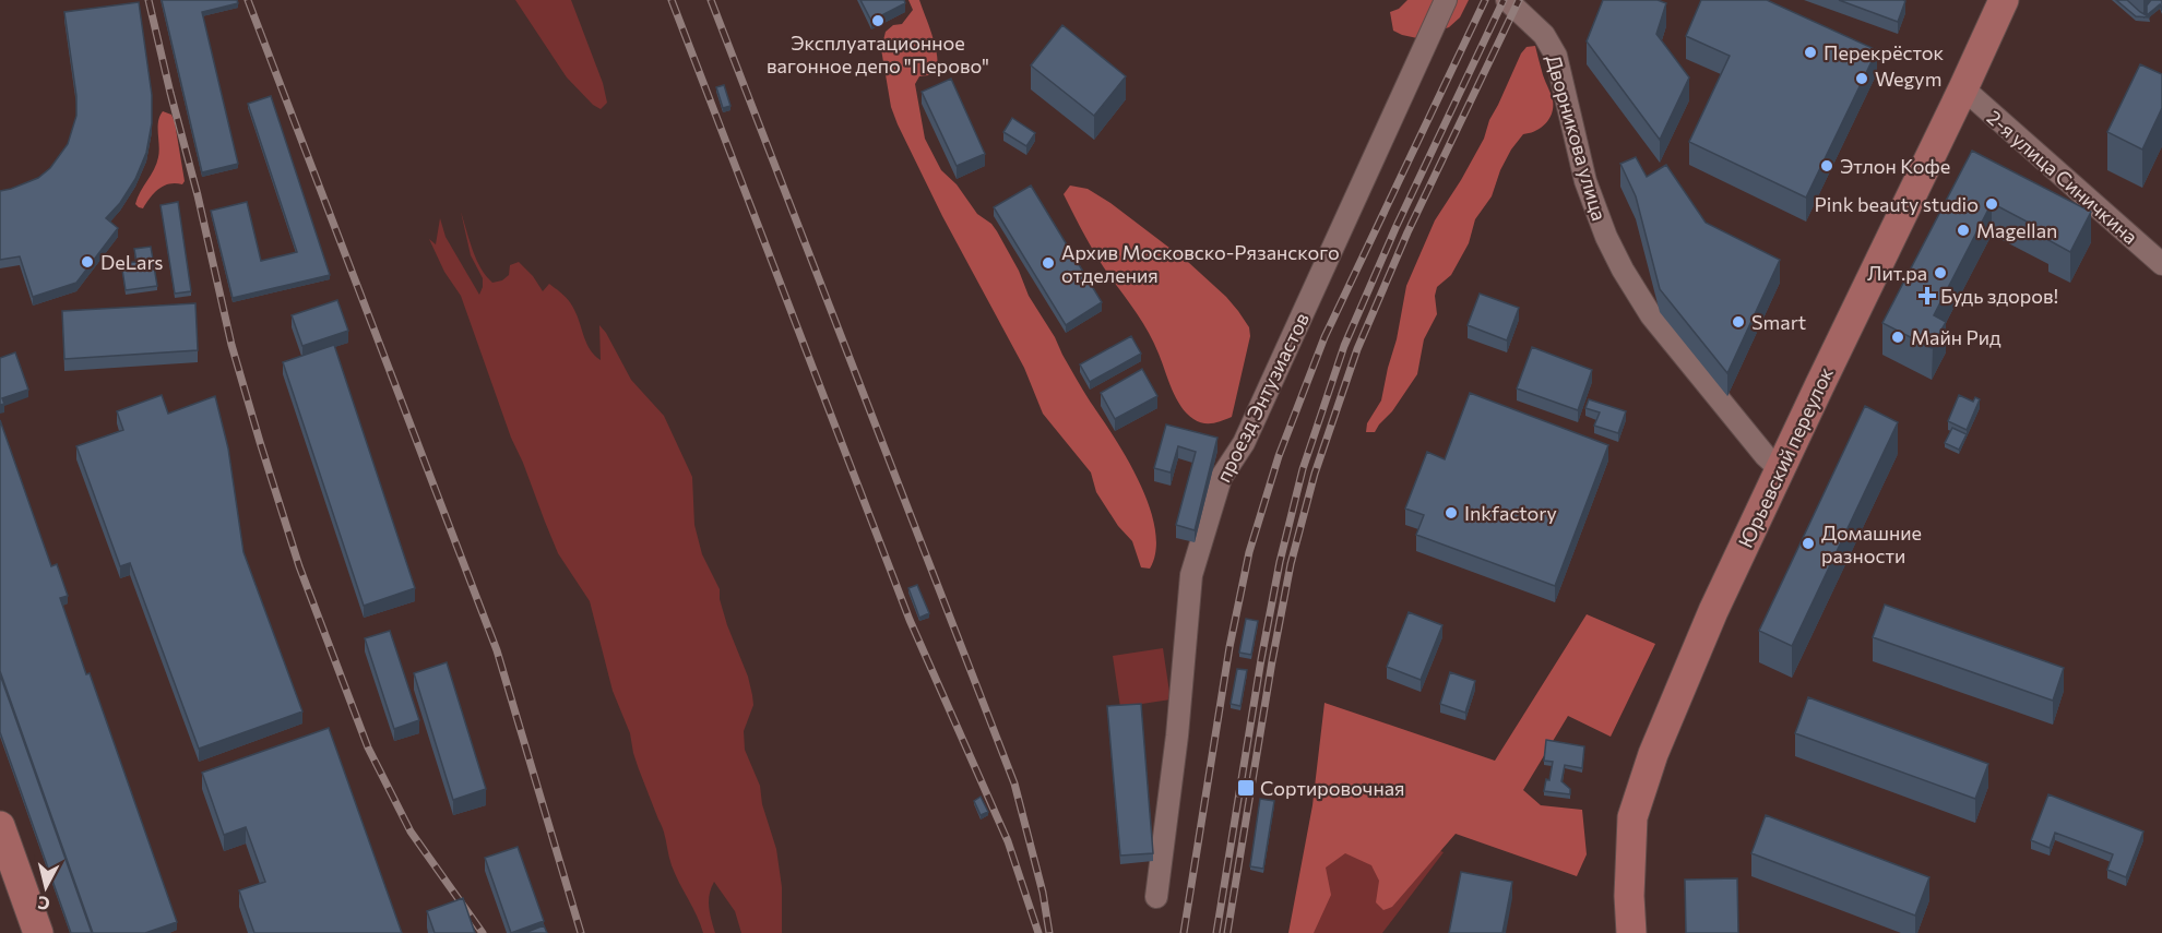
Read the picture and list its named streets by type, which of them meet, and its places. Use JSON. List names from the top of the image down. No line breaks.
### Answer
{"streets":{"street":["Дворникова улица","2-я улица Синичкина","проезд Энтузиастов","Юрьевский переулок"]},"crossings":[["Дворникова улица","Юрьевский переулок"],["2-я улица Синичкина","Юрьевский переулок"]],"places":{"other":["Эксплуатационное вагонное депо \"Перово\"","Перекрёсток","Wegym","Этлон Кофе","Pink beauty studio","Magellan","DeLars","Архив Московско-Рязанского отделения","Лит.ра","Smart","Майн Рид","Inkfactory","Домашние разности"],"health":["Будь здоров!"],"transit":["Сортировочная"]},"north":"bottom"}
